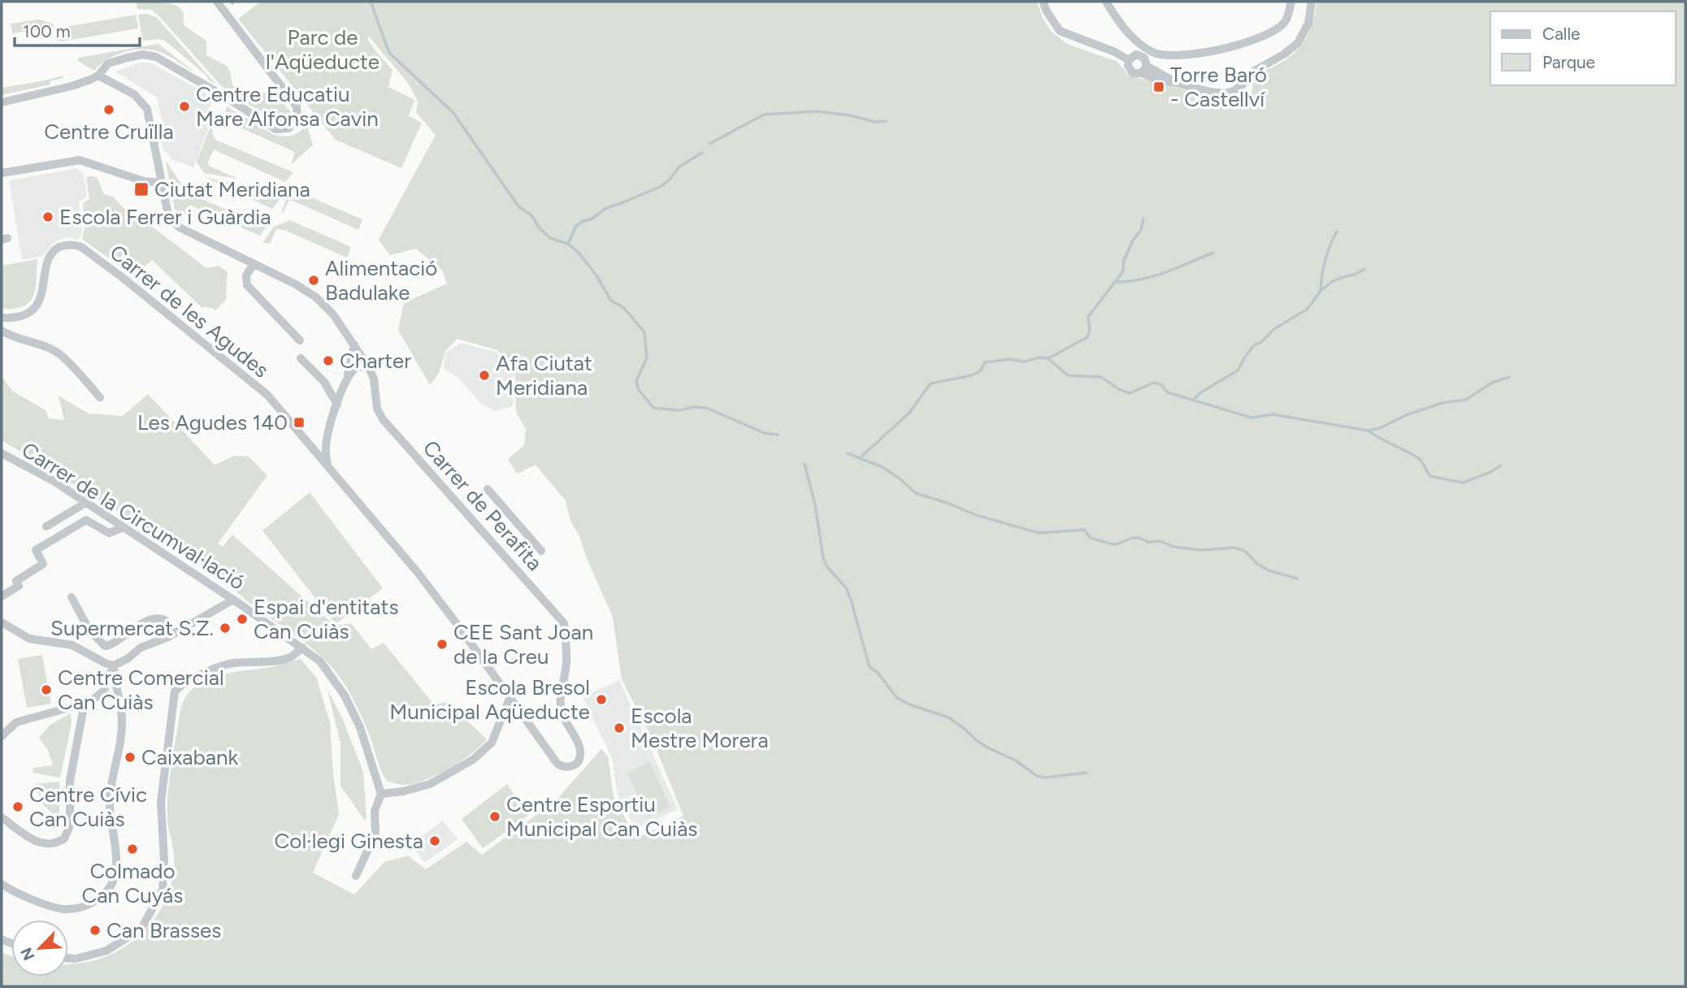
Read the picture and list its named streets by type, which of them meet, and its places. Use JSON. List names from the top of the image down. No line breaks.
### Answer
{"streets":{"street":["Carrer de les Agudes","Carrer de Perafita","Carrer de la Circumval·lació"]},"parks":["Parc de l'Aqüeducte"],"places":{"transit":["Torre Baró - Castellví","Ciutat Meridiana","Les Agudes 140"],"other":["Centre Educatiu Mare Alfonsa Cavin","Centre Cruïlla","Escola Ferrer i Guàrdia","Alimentació Badulake","Charter","Afa Ciutat Meridiana","Espai d'entitats Can Cuiàs","Supermercat S.Z.","CEE Sant Joan de la Creu","Centre Comercial Can Cuiàs","Escola Bresol Municipal Aqüeducte","Escola Mestre Morera","Caixabank","Centre Cívic Can Cuiàs","Centre Esportiu Municipal Can Cuiàs","Col·legi Ginesta","Colmado Can Cuyás","Can Brasses"]},"legend":["Calle","Parque"],"scale_bar":"100 m","north":"bottom left"}
